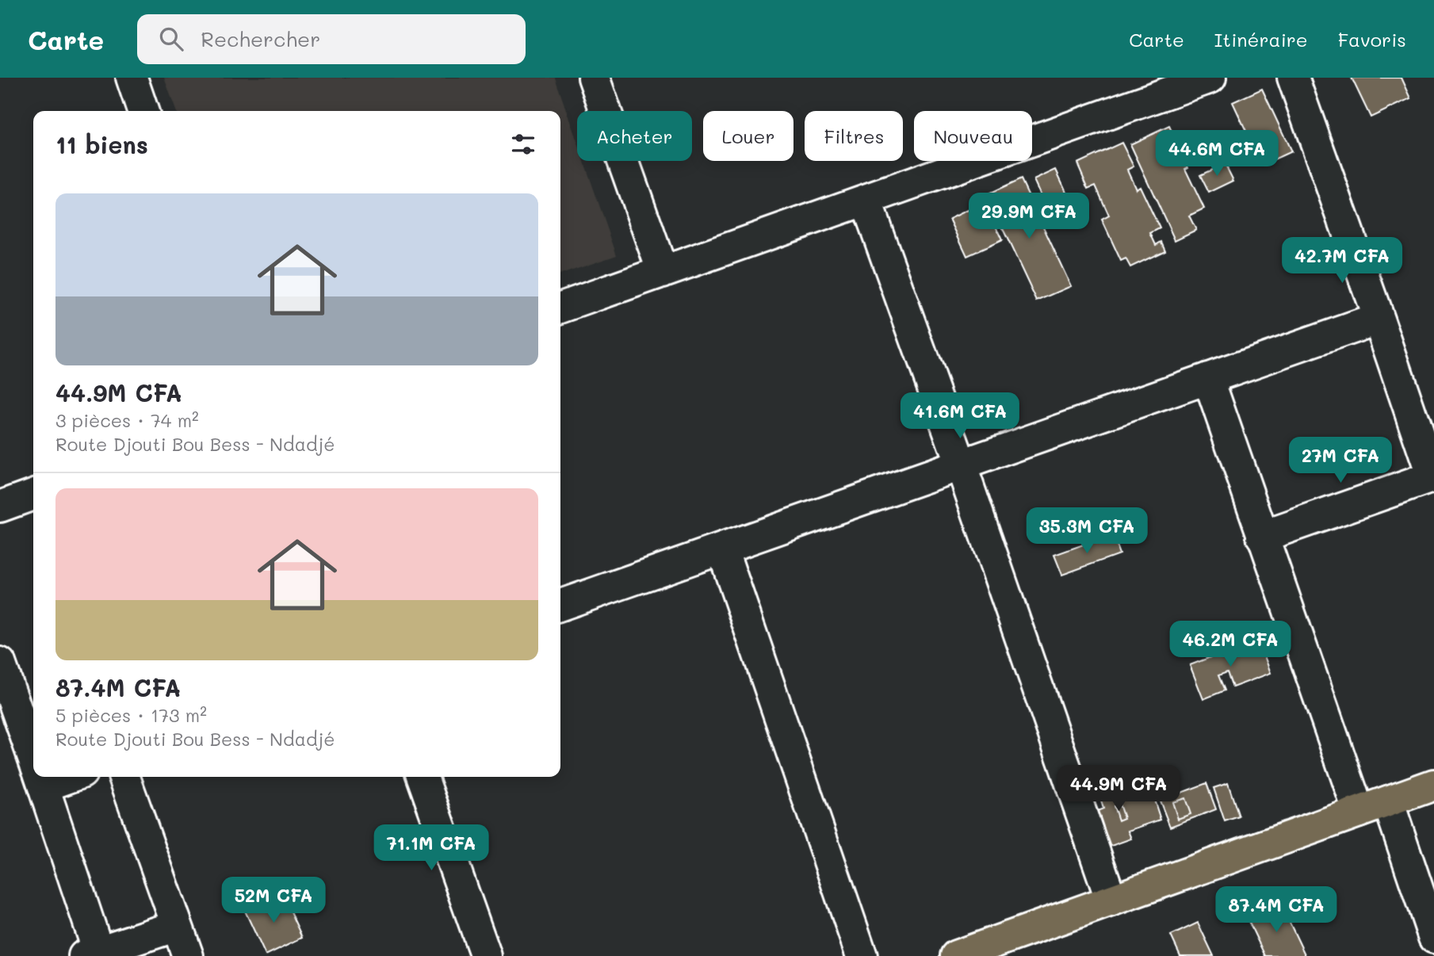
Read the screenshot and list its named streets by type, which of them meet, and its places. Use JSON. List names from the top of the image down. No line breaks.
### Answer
{"page":{"header":"Carte","search":"Rechercher","nav":["Carte","Itinéraire","Favoris"],"chip":["Acheter","Louer","Filtres","Nouveau"],"heading":"11 biens","price":["44.6M CFA","29.9M CFA","42.7M CFA","41.6M CFA","27M CFA","35.3M CFA","46.2M CFA","44.9M CFA","71.1M CFA","52M CFA","87.4M CFA"],"list":[{"name":"44.9M CFA","note":"3 pièces · 74 m² · Route Djouti Bou Bess - Ndadjé"},{"name":"87.4M CFA","note":"5 pièces · 173 m² · Route Djouti Bou Bess - Ndadjé"}]}}
